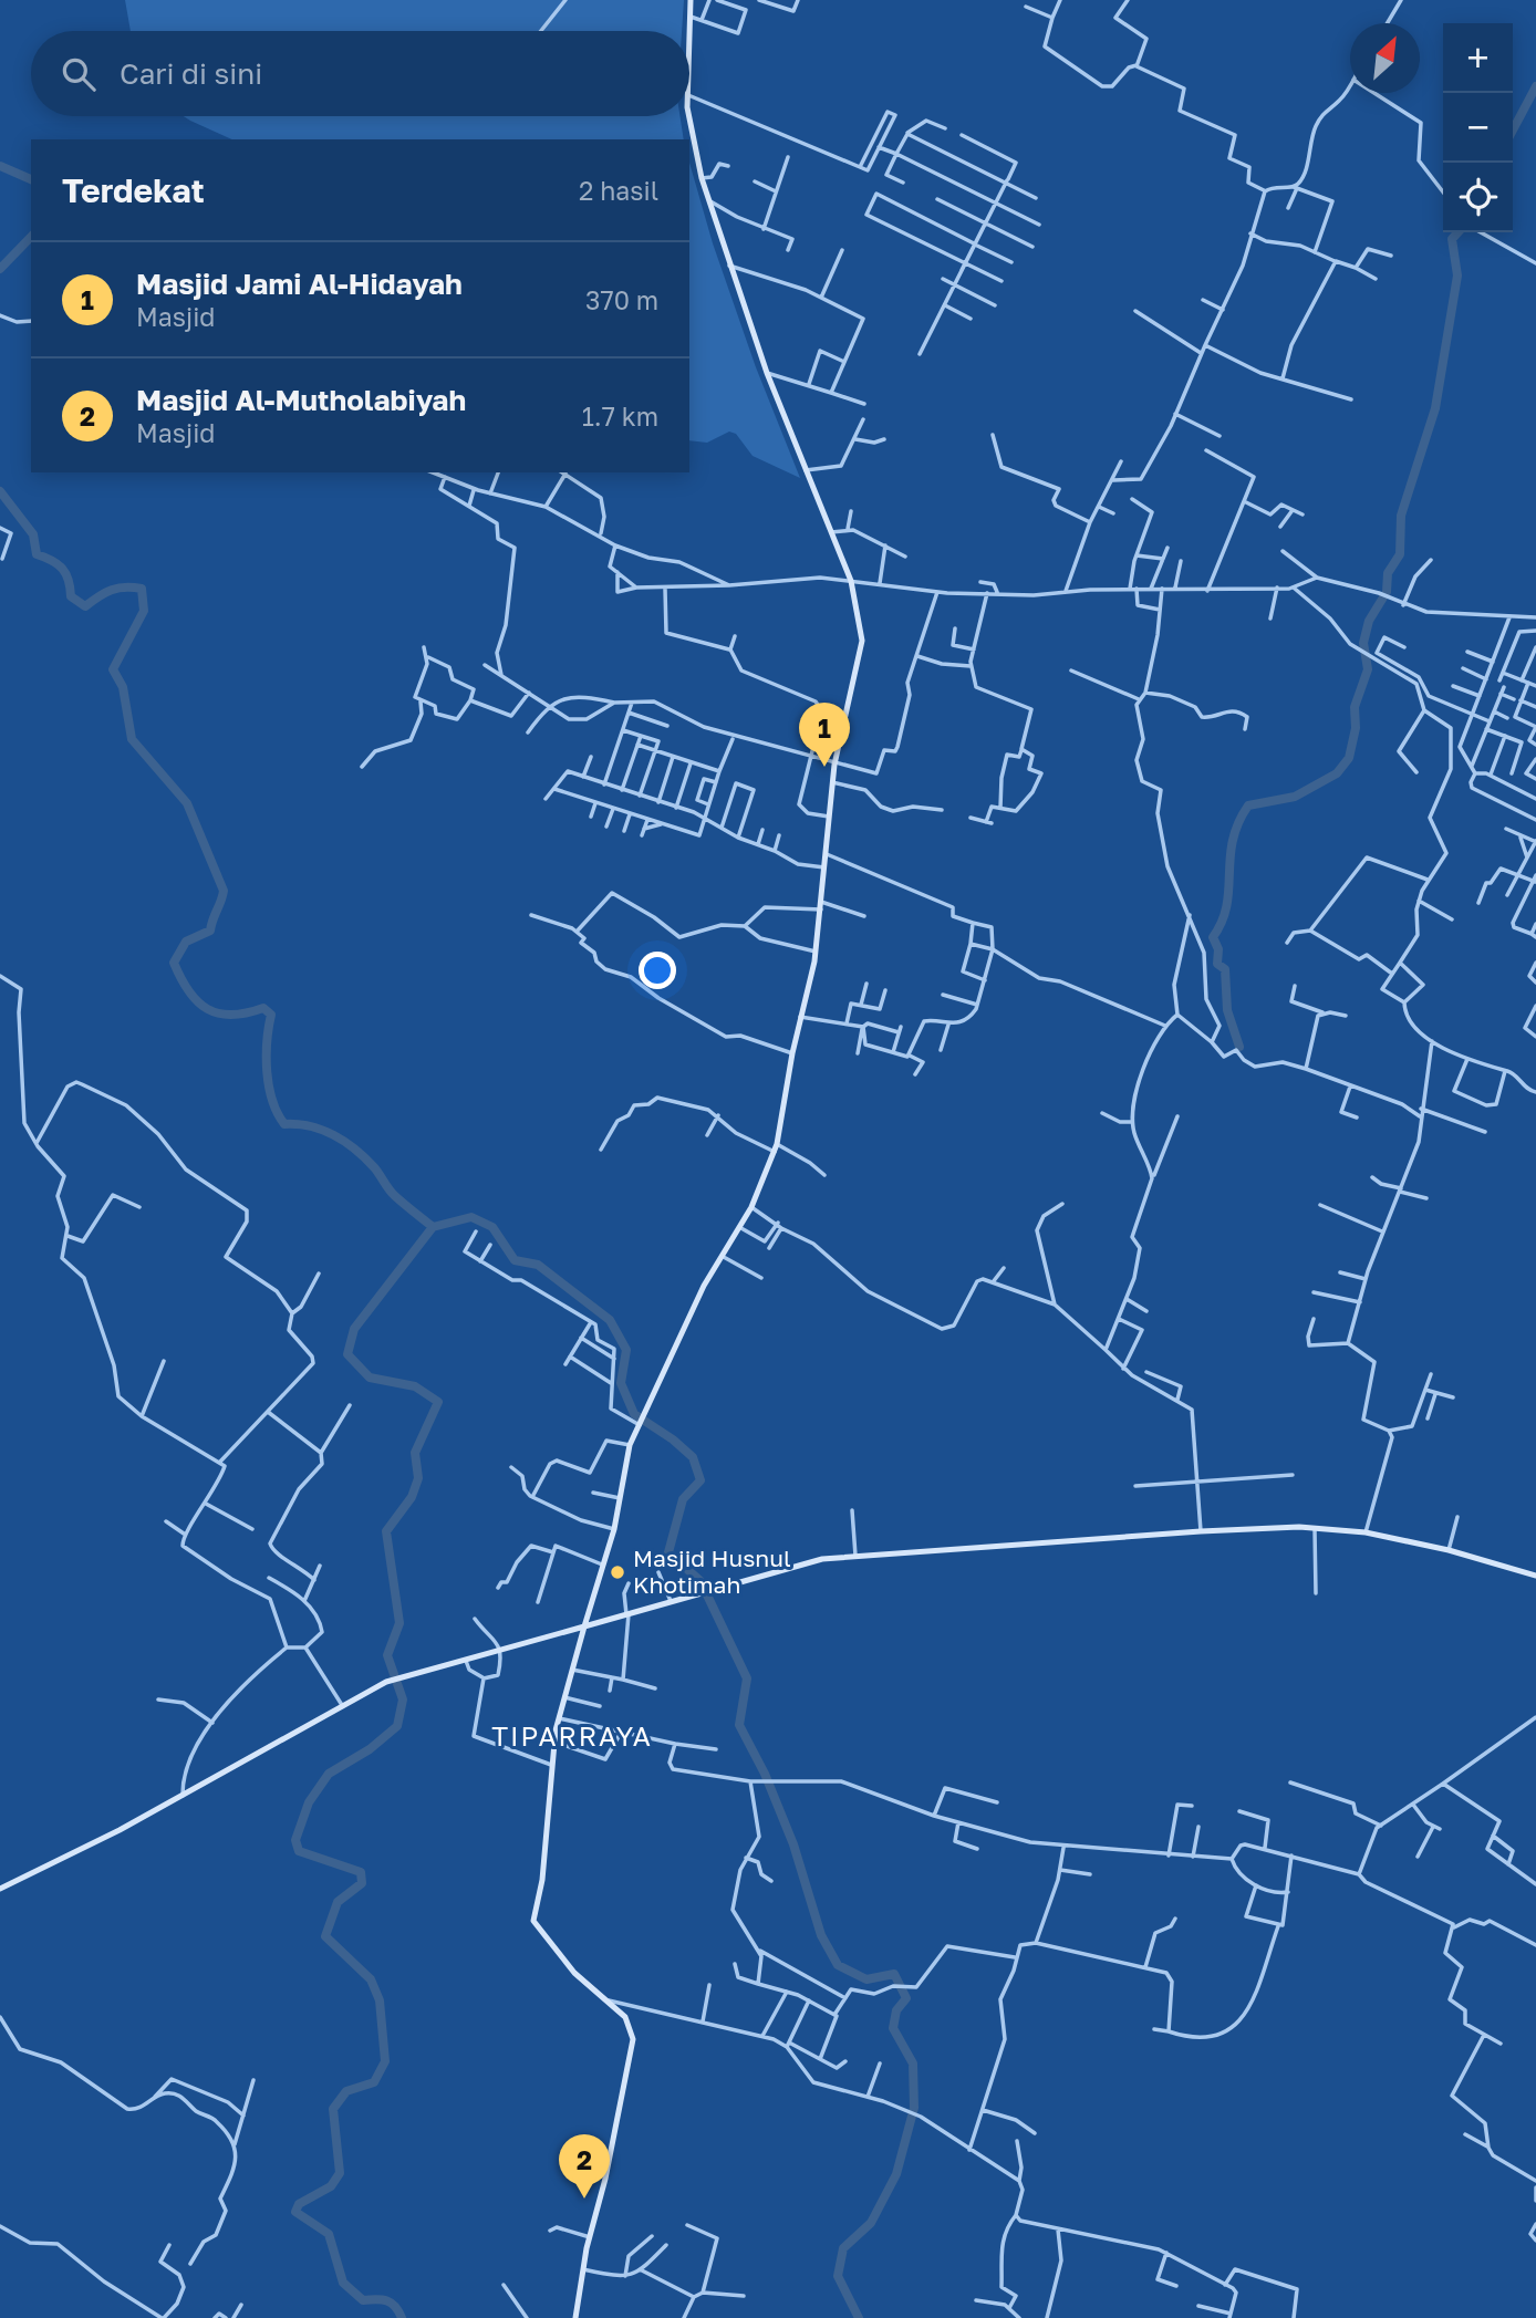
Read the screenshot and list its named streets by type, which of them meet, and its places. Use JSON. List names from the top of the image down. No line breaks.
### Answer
{"districts":["TIPARRAYA"],"places":["Masjid Husnul Khotimah"],"north":"top right","page":{"map_buttons":["+","−"],"search":"Cari di sini","heading":["Terdekat","2 hasil"],"list":[{"mark":"1","name":"Masjid Jami Al-Hidayah","note":"Masjid","value":"370 m"},{"mark":"2","name":"Masjid Al-Mutholabiyah","note":"Masjid","value":"1.7 km"}],"pins":["1","2"]}}
